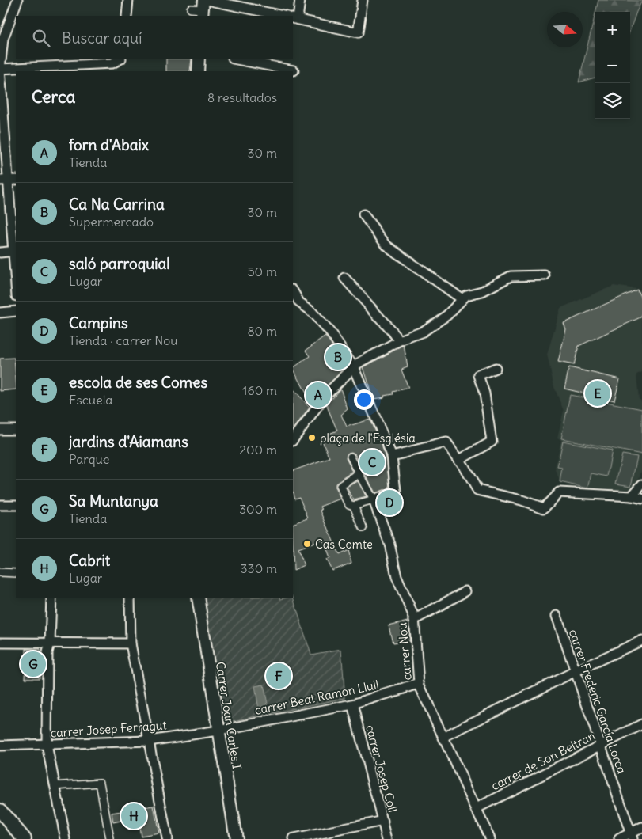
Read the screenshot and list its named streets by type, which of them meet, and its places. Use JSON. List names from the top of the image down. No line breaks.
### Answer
{"streets":{"street":["carrer Nou","carrer Beat Ramon Llull","carrer Frederic García Lorca","Carrer Joan Carles I","carrer Josep Ferragut","carrer de Son Beltran","carrer Josep Coll"]},"crossings":[["carrer Nou","carrer Beat Ramon Llull"],["carrer Nou","carrer de Son Beltran"],["carrer Beat Ramon Llull","Carrer Joan Carles I"],["carrer Beat Ramon Llull","carrer Josep Ferragut"],["carrer Beat Ramon Llull","carrer Josep Coll"],["carrer Frederic García Lorca","carrer de Son Beltran"],["Carrer Joan Carles I","carrer Josep Ferragut"]],"places":["plaça de l'Església","Cas Comte"],"north":"right","page":{"map_buttons":["+","−"],"search":"Buscar aquí","heading":["Cerca","8 resultados"],"list":[{"mark":"A","name":"forn d'Abaix","note":"Tienda","value":"30 m"},{"mark":"B","name":"Ca Na Carrina","note":"Supermercado","value":"30 m"},{"mark":"C","name":"saló parroquial","note":"Lugar","value":"50 m"},{"mark":"D","name":"Campins","note":"Tienda · carrer Nou","value":"80 m"},{"mark":"E","name":"escola de ses Comes","note":"Escuela","value":"160 m"},{"mark":"F","name":"jardins d'Aiamans","note":"Parque","value":"200 m"},{"mark":"G","name":"Sa Muntanya","note":"Tienda","value":"300 m"},{"mark":"H","name":"Cabrit","note":"Lugar","value":"330 m"}],"pins":["B","E","A","C","D","G","F","H"]}}
